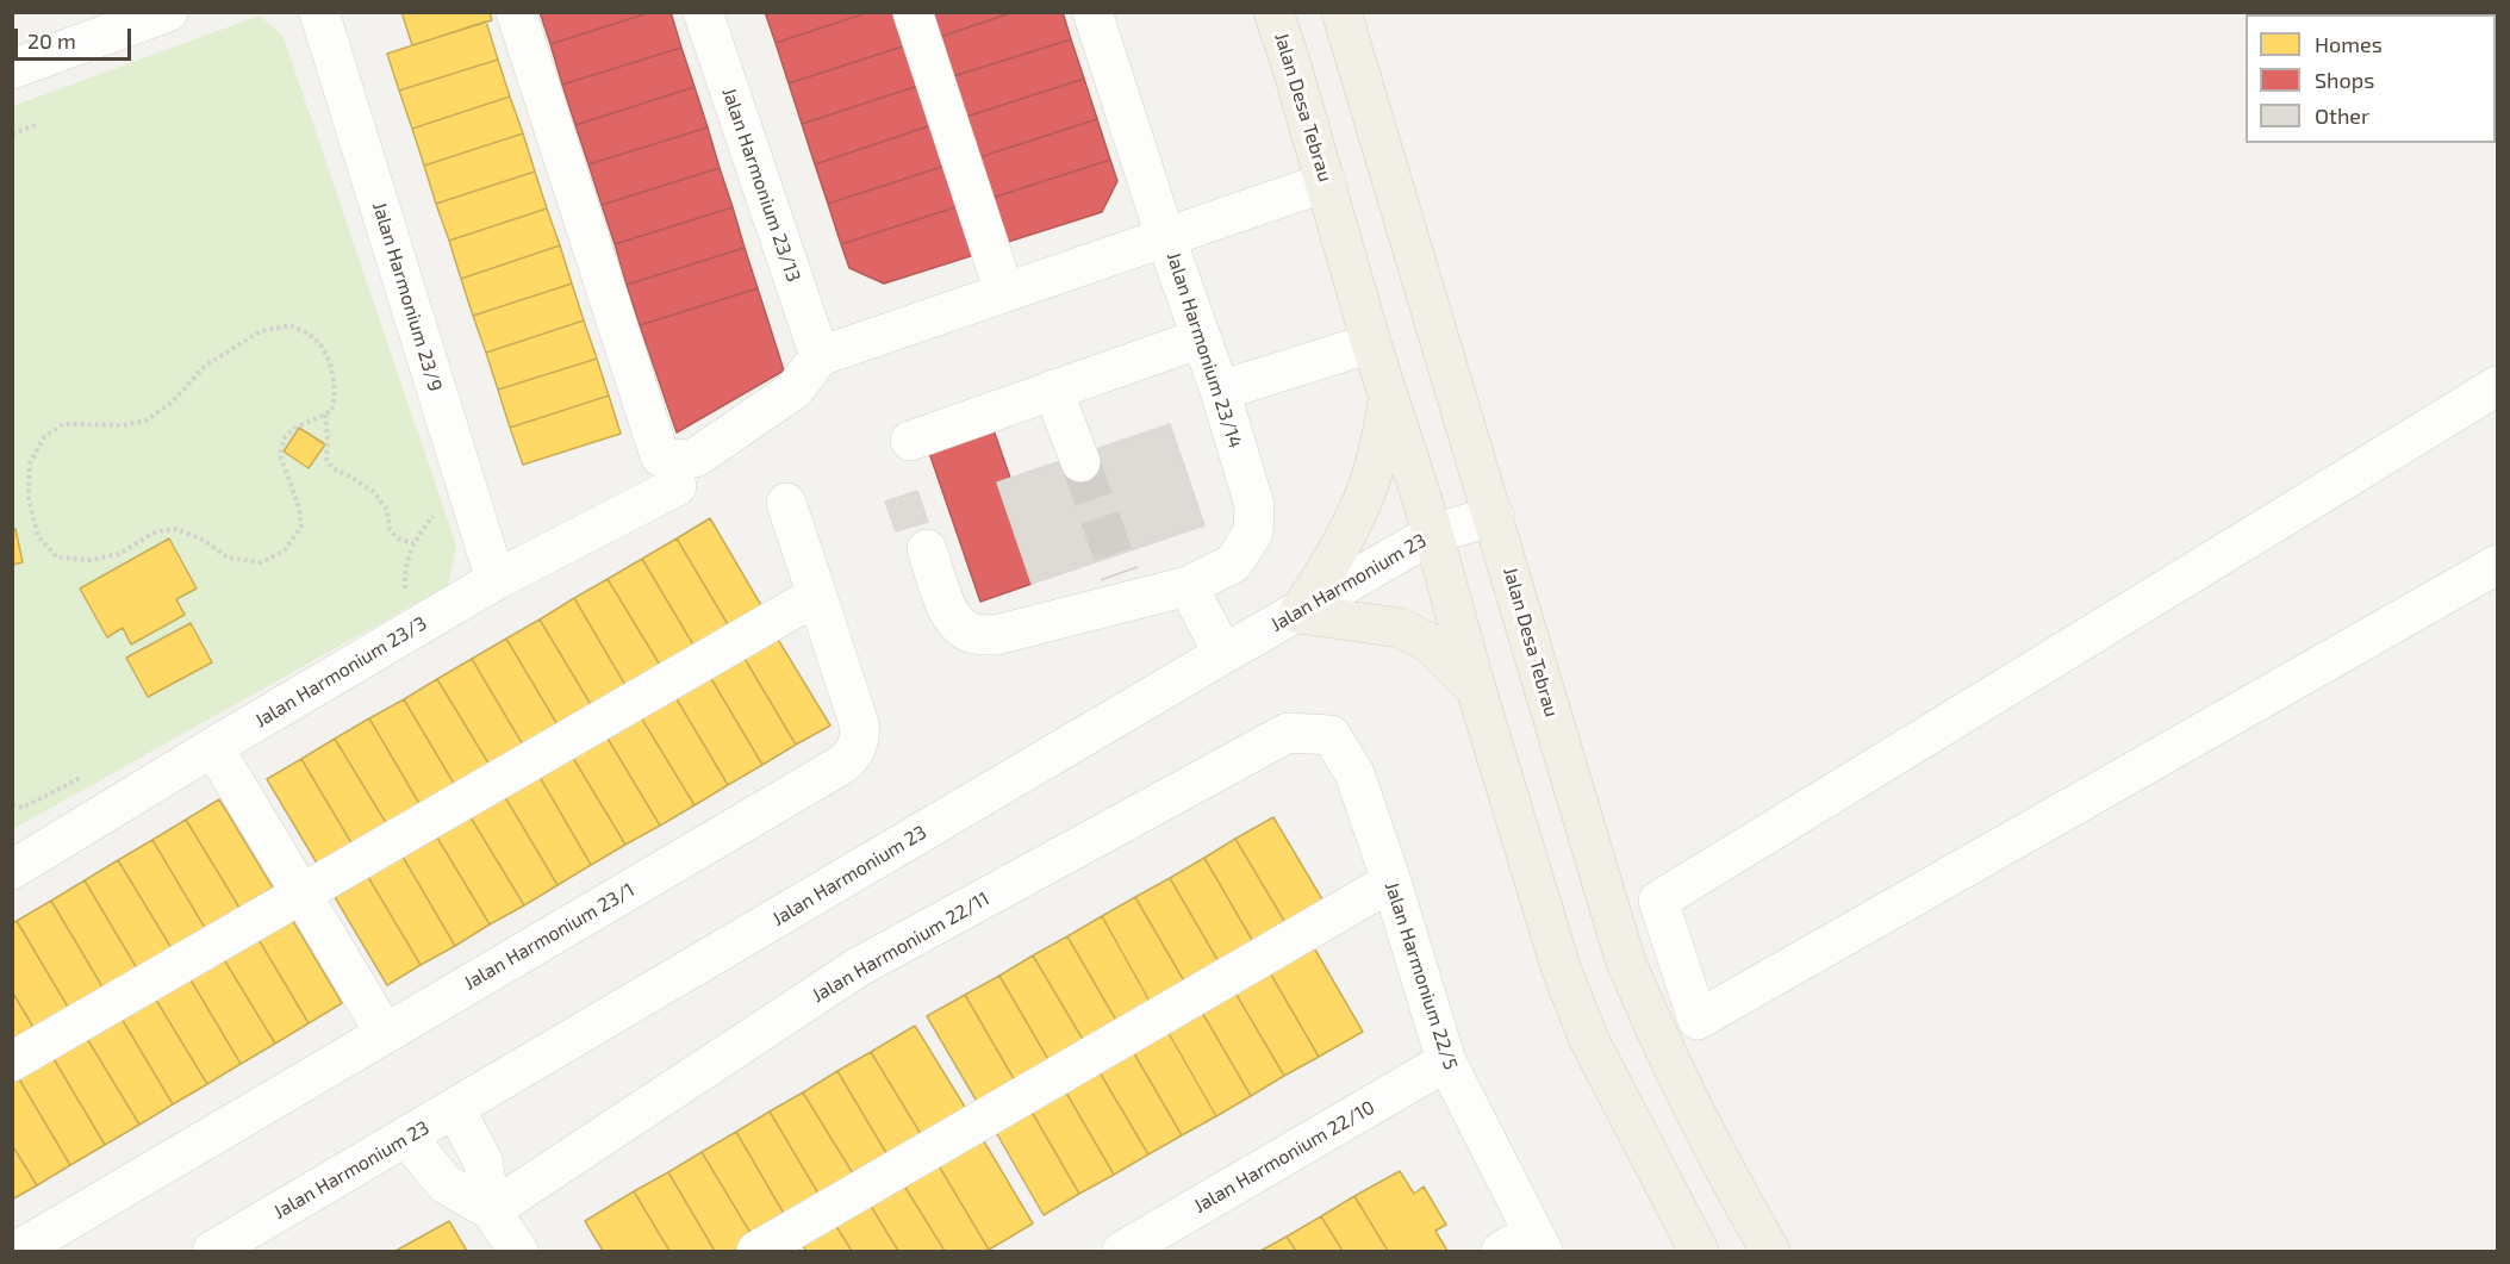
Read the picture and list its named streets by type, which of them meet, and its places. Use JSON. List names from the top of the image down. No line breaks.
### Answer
{"streets":{"main road":["Jalan Desa Tebrau"],"street":["Jalan Harmonium 23/13","Jalan Harmonium 23/9","Jalan Harmonium 23/14","Jalan Harmonium 23","Jalan Harmonium 23/3","Jalan Harmonium 23/1","Jalan Harmonium 22/11","Jalan Harmonium 22/5","Jalan Harmonium 22/10"]},"crossings":[["Jalan Desa Tebrau","Jalan Harmonium 23"],["Jalan Harmonium 23/9","Jalan Harmonium 23/3"],["Jalan Harmonium 22/11","Jalan Harmonium 22/5"],["Jalan Harmonium 22/5","Jalan Harmonium 22/10"]],"legend":["Homes","Shops","Other"],"scale_bar":"20 m"}
